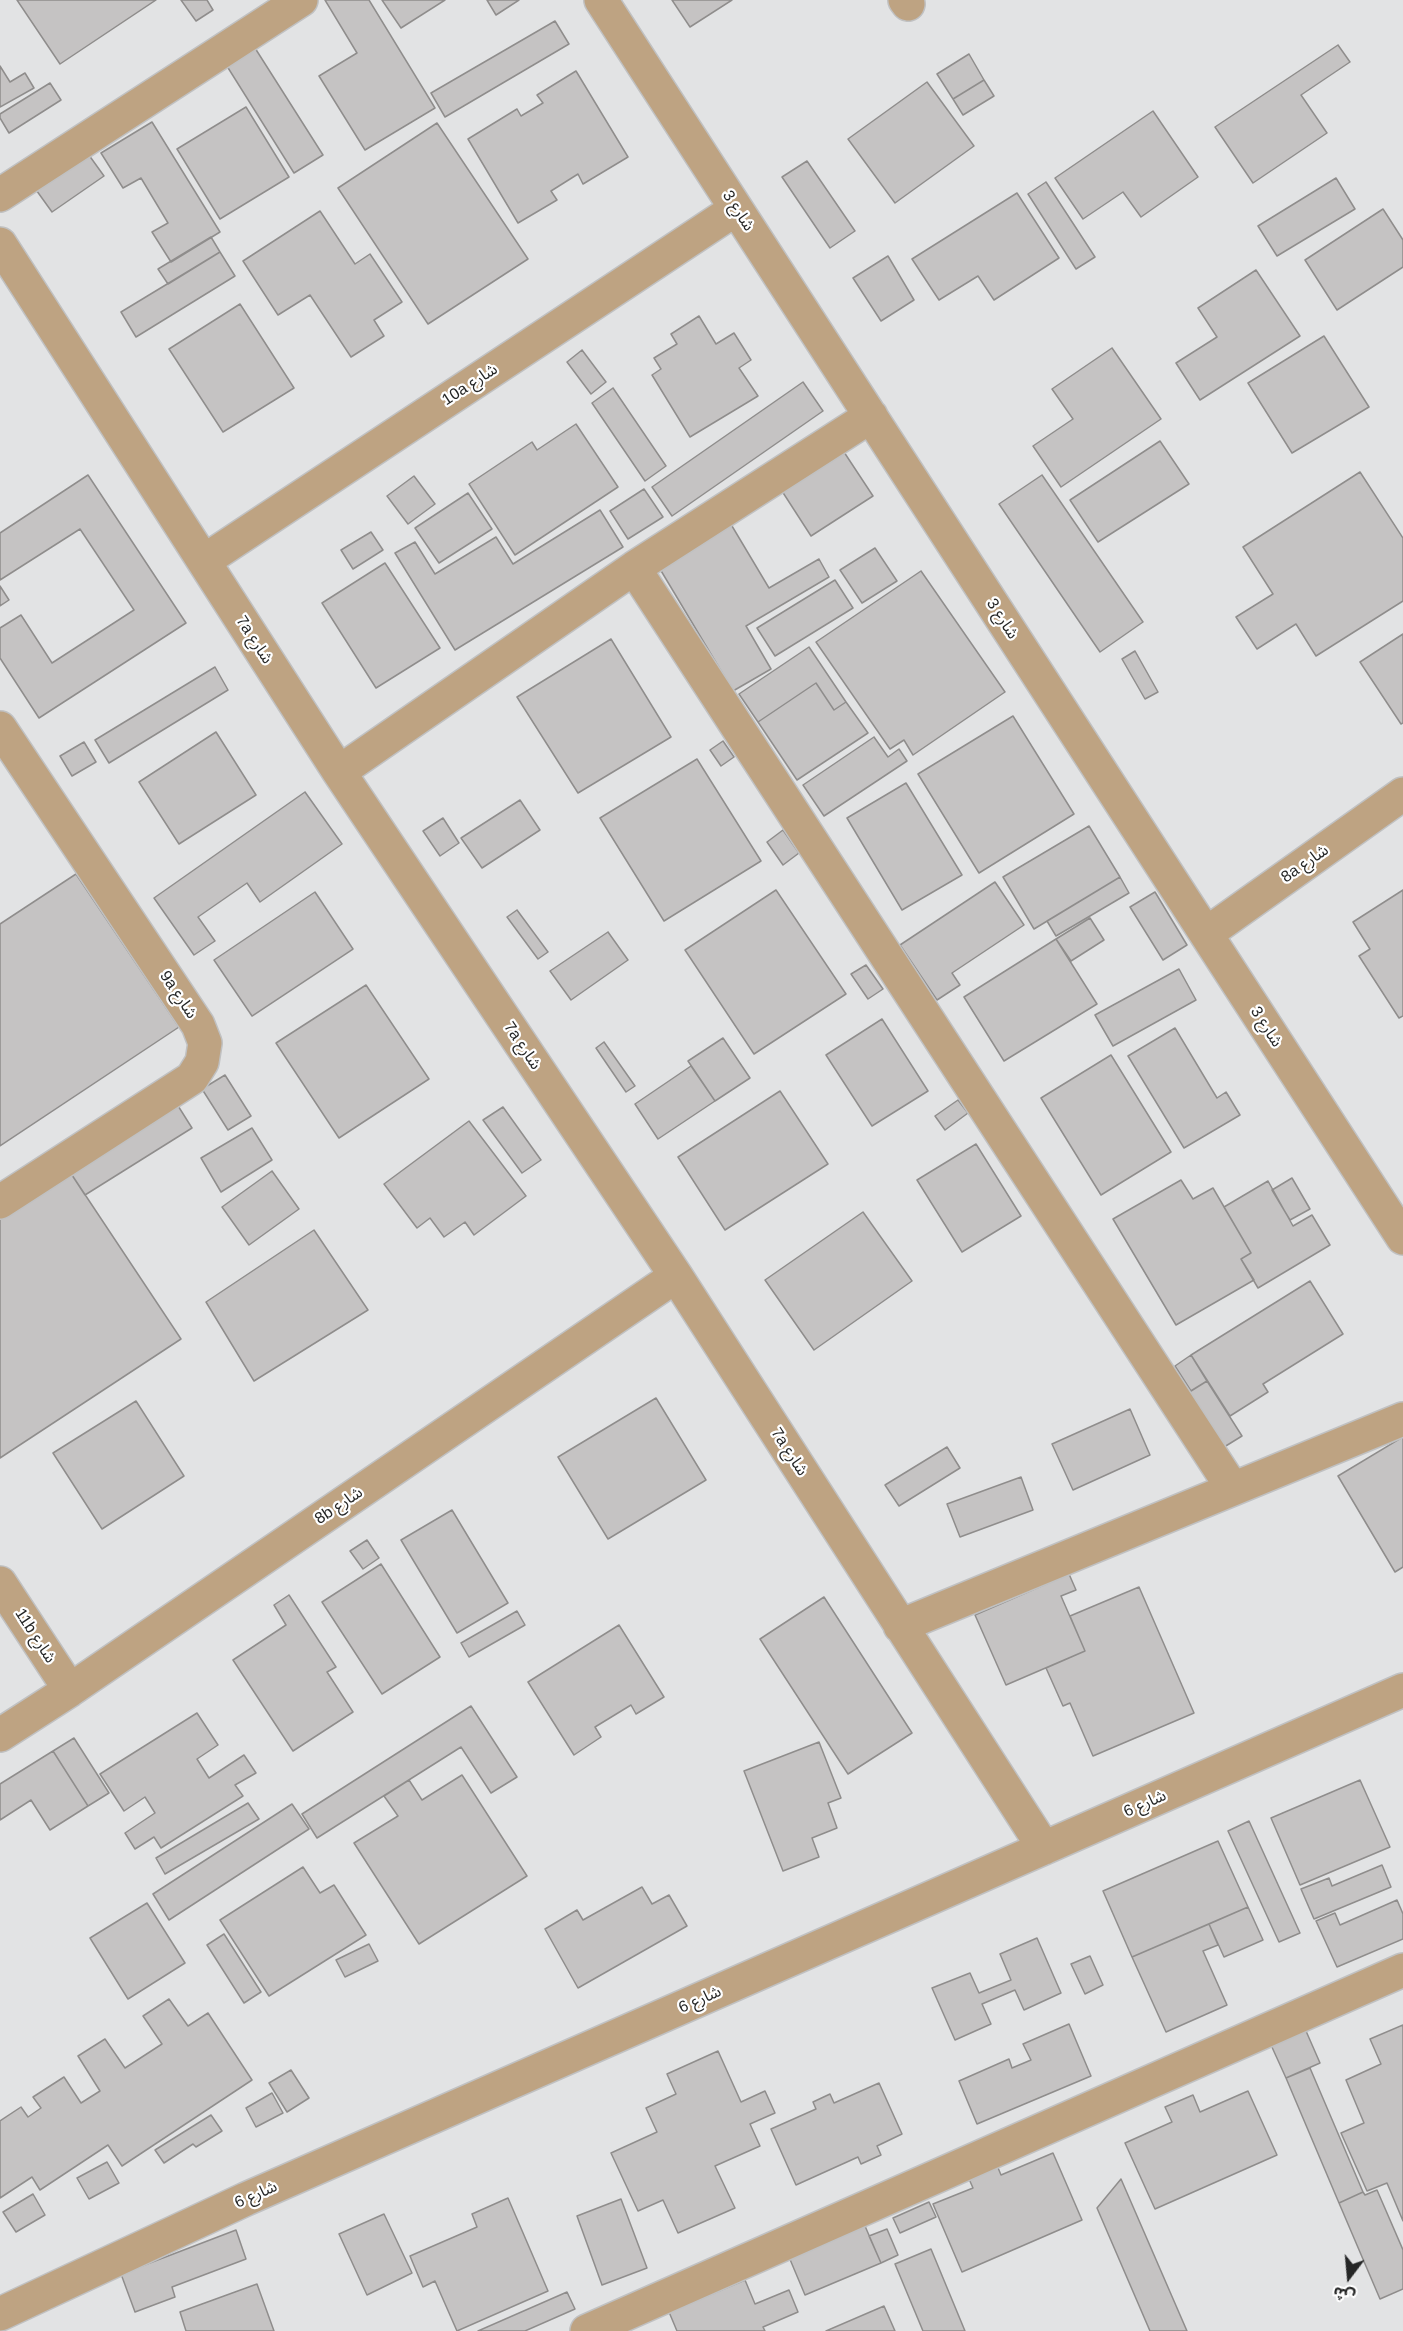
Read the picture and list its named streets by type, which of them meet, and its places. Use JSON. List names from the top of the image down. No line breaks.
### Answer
{"streets":{"street":["شارع 3","10a شارع","7a شارع","8a شارع","9a شارع","8b شارع","11b شارع","شارع 6"]},"crossings":[["شارع 3","10a شارع"],["شارع 3","8a شارع"],["10a شارع","7a شارع"],["7a شارع","8b شارع"],["7a شارع","شارع 6"],["8b شارع","11b شارع"]],"north":"bottom"}
